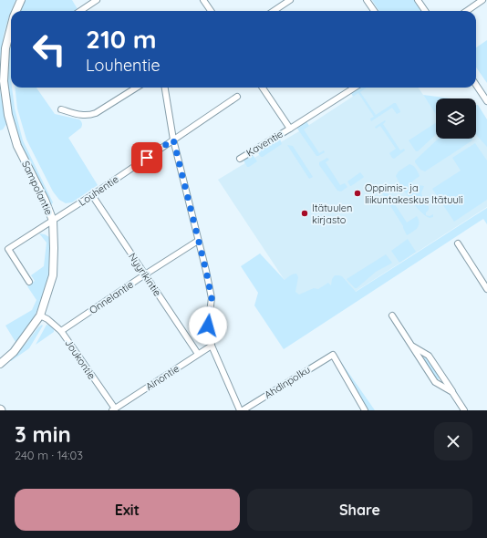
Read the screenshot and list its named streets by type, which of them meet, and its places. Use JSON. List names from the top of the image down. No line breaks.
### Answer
{"streets":{"street":["Kaventie","Sampolantie","Louhentie","Nyyrikintie","Onnelantie","Joukontie","Ainontie","Ahdinpolku"]},"crossings":[["Sampolantie","Louhentie"],["Sampolantie","Joukontie"],["Louhentie","Nyyrikintie"],["Nyyrikintie","Onnelantie"],["Nyyrikintie","Ainontie"],["Onnelantie","Joukontie"],["Joukontie","Ainontie"]],"places":["Oppimis- ja liikuntakeskus Itätuuli","Itätuulen kirjasto"],"page":{"turn":["210 m","Louhentie"],"heading":["3 min","240 m · 14:03"],"buttons":["Exit","Share"]}}
